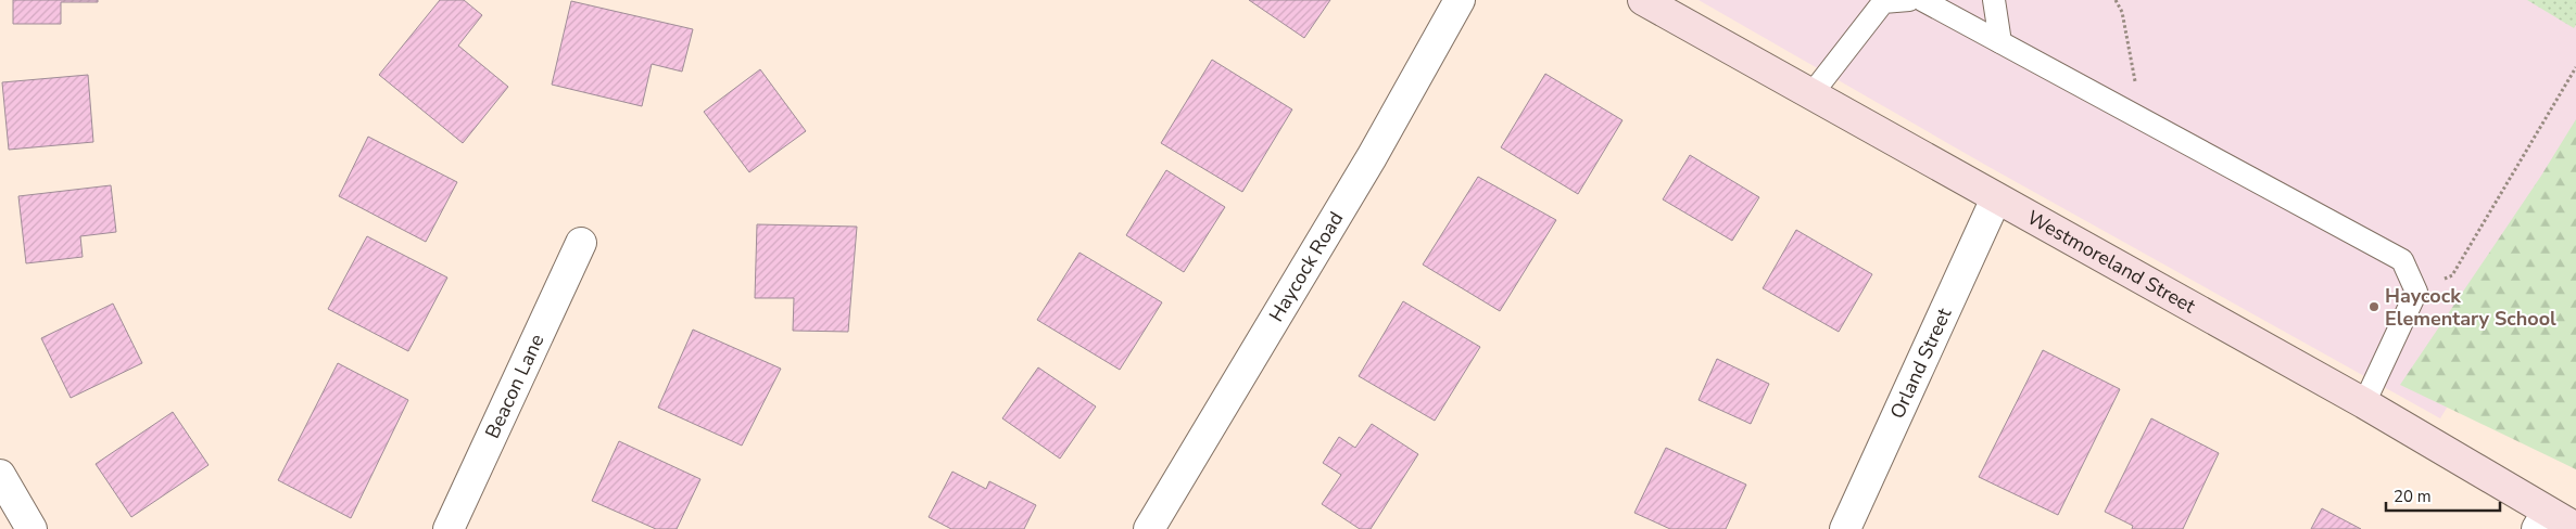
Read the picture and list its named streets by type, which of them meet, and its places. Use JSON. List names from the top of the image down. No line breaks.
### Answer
{"streets":{"main road":["Westmoreland Street"],"street":["Haycock Road","Orland Street","Beacon Lane"]},"crossings":[["Westmoreland Street","Orland Street"]],"places":["Haycock Elementary School"],"scale_bar":"20 m"}
